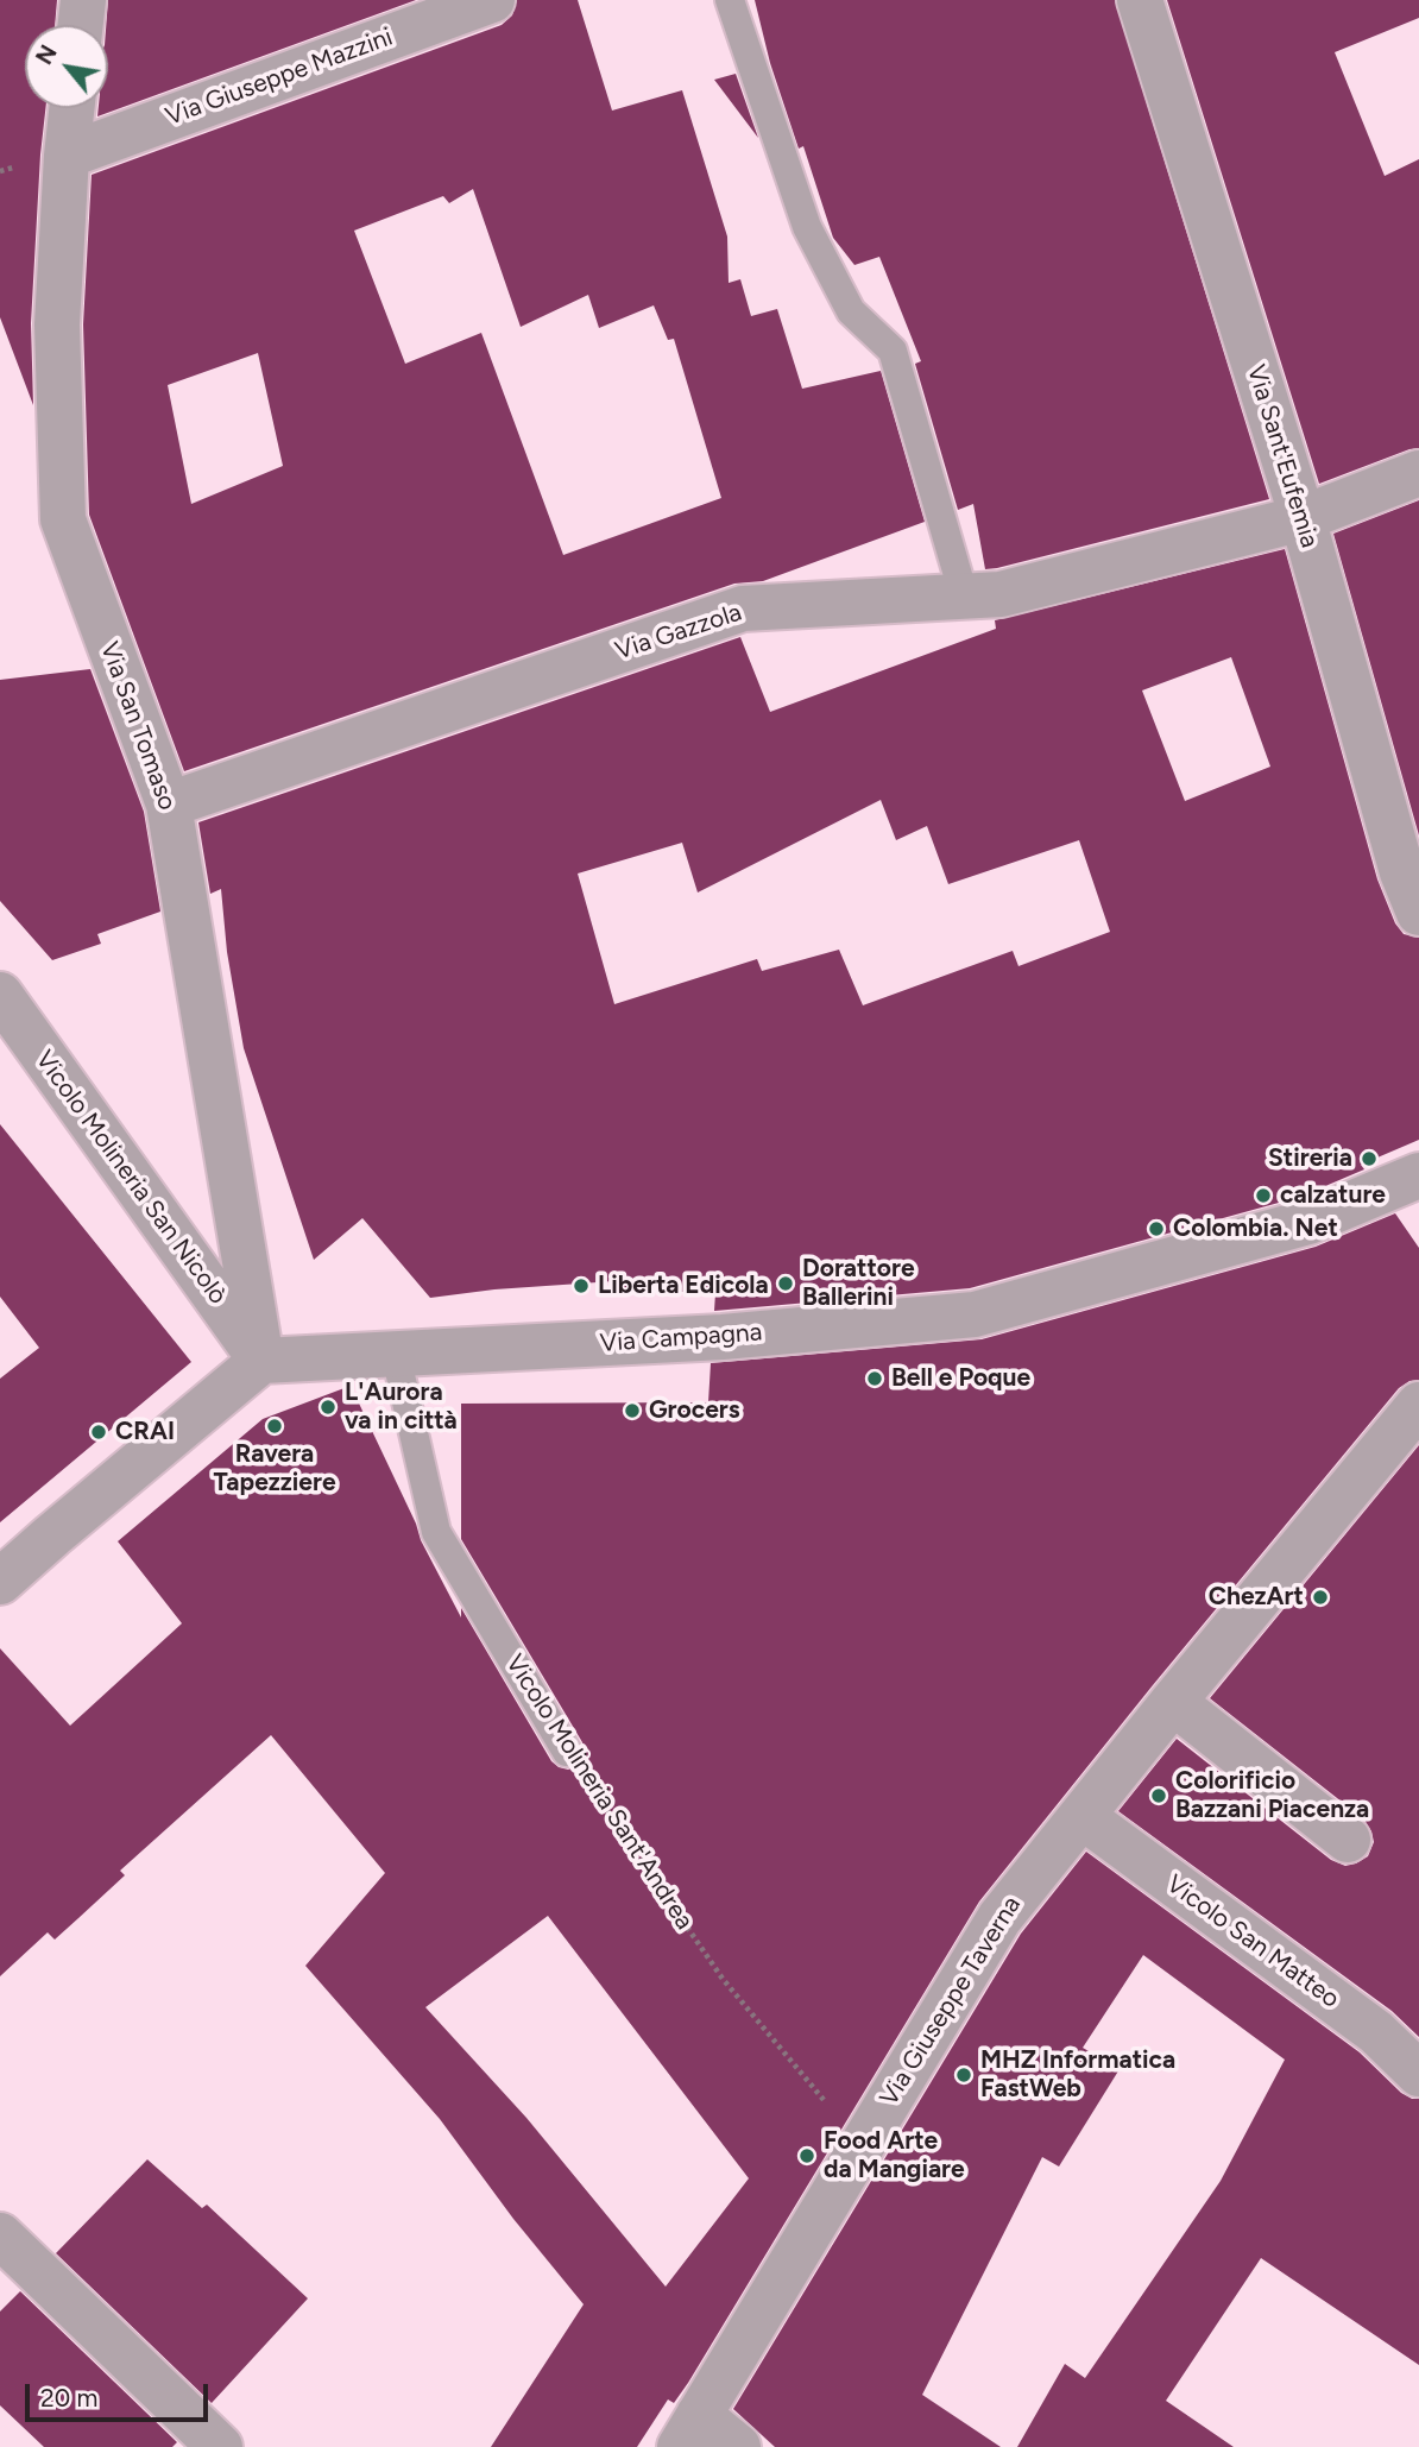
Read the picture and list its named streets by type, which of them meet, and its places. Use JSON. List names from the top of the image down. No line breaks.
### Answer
{"streets":{"street":["Via Giuseppe Mazzini","Via Sant'Eufemia","Via Gazzola","Via San Tomaso","Vicolo Molineria San Nicolò","Via Campagna","Vicolo San Matteo","Via Giuseppe Taverna"],"lane":["Vicolo Molineria Sant'Andrea"]},"crossings":[["Via Giuseppe Mazzini","Via San Tomaso"],["Via Sant'Eufemia","Via Gazzola"],["Via Gazzola","Via San Tomaso"],["Via San Tomaso","Vicolo Molineria San Nicolò"],["Via San Tomaso","Via Campagna"],["Vicolo Molineria San Nicolò","Via Campagna"],["Via Campagna","Vicolo Molineria Sant'Andrea"],["Vicolo Molineria Sant'Andrea","Via Giuseppe Taverna"],["Vicolo San Matteo","Via Giuseppe Taverna"]],"places":["Stireria","calzature","Colombia. Net","Dorattore Ballerini","Liberta Edicola","Bell e Poque","L'Aurora va in città","Grocers","Ravera Tapezziere","CRAI","ChezArt","Colorificio Bazzani Piacenza","MHZ Informatica FastWeb","Food Arte da Mangiare"],"scale_bar":"20 m","north":"top left"}
